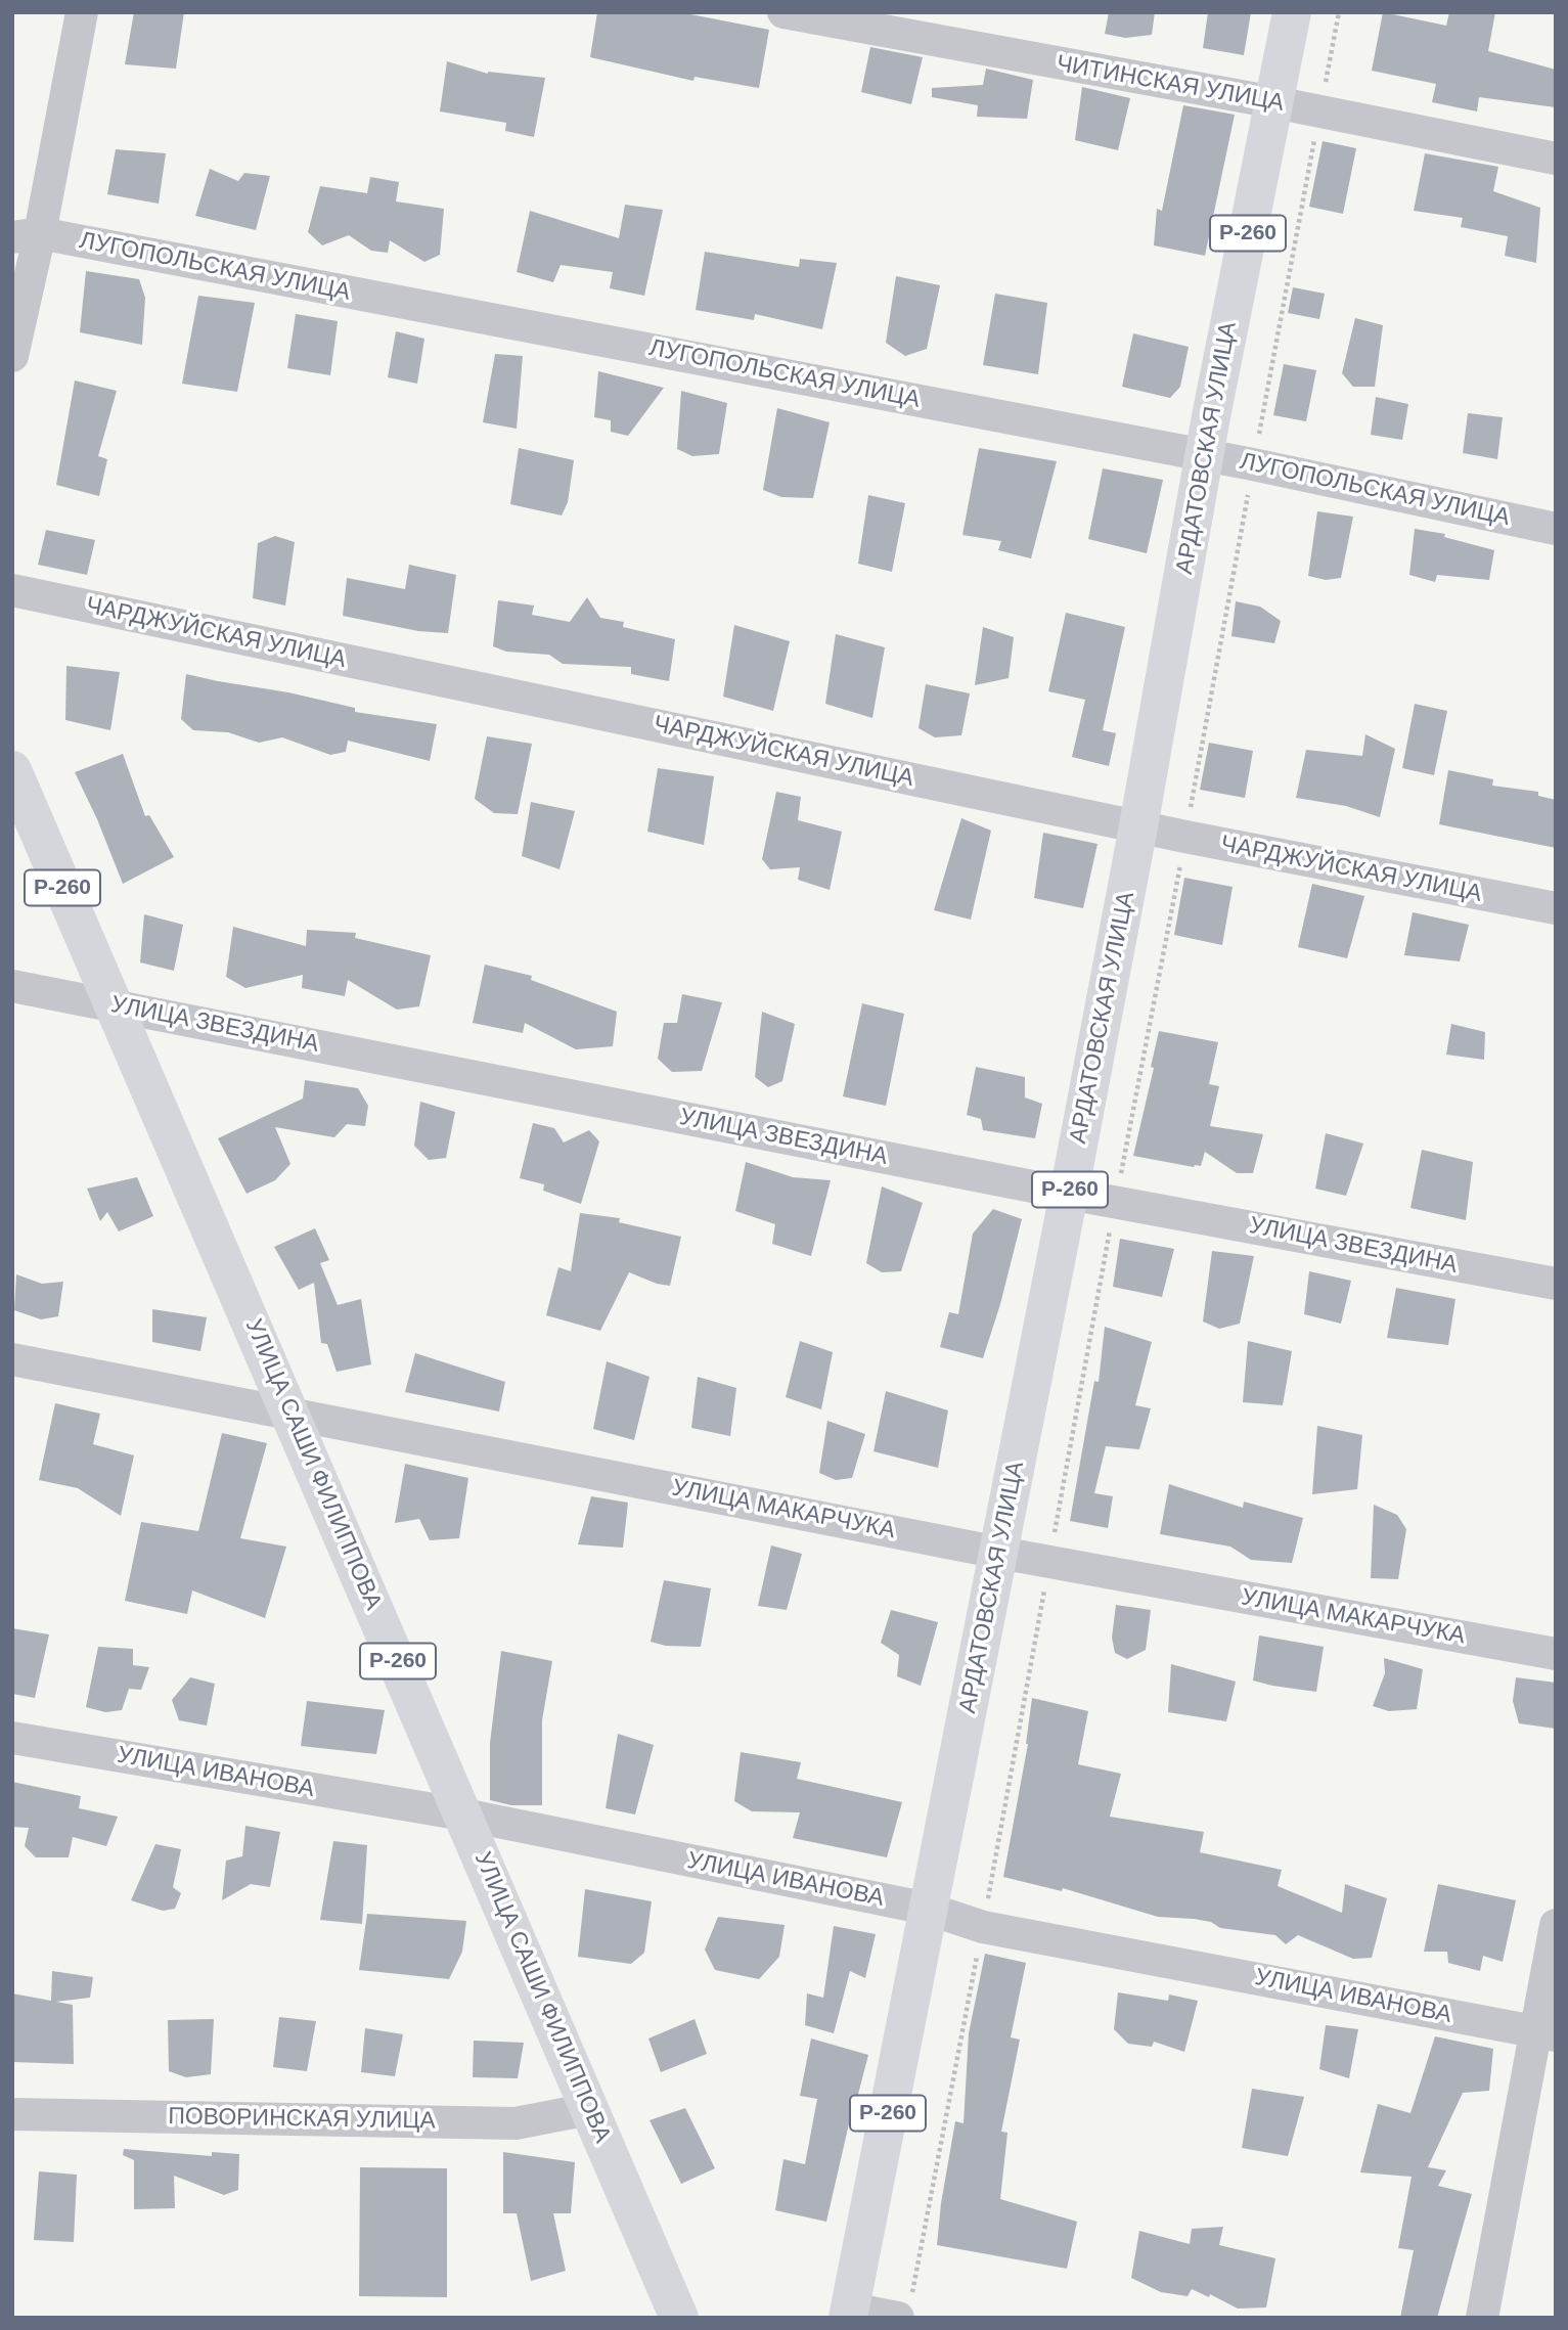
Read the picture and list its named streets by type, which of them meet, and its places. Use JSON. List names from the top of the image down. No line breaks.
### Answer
{"streets":{"highway":["Р-260","АРДАТОВСКАЯ УЛИЦА","УЛИЦА САШИ ФИЛИППОВА"],"street":["ЧИТИНСКАЯ УЛИЦА","ЛУГОПОЛЬСКАЯ УЛИЦА","ЧАРДЖУЙСКАЯ УЛИЦА","УЛИЦА ЗВЕЗДИНА","УЛИЦА МАКАРЧУКА","УЛИЦА ИВАНОВА","ПОВОРИНСКАЯ УЛИЦА"]},"crossings":[["ЧИТИНСКАЯ УЛИЦА","АРДАТОВСКАЯ УЛИЦА"],["ЛУГОПОЛЬСКАЯ УЛИЦА","АРДАТОВСКАЯ УЛИЦА"],["АРДАТОВСКАЯ УЛИЦА","ЧАРДЖУЙСКАЯ УЛИЦА"],["АРДАТОВСКАЯ УЛИЦА","УЛИЦА ЗВЕЗДИНА"],["АРДАТОВСКАЯ УЛИЦА","УЛИЦА МАКАРЧУКА"],["АРДАТОВСКАЯ УЛИЦА","УЛИЦА ИВАНОВА"],["УЛИЦА ЗВЕЗДИНА","УЛИЦА САШИ ФИЛИППОВА"],["УЛИЦА САШИ ФИЛИППОВА","УЛИЦА МАКАРЧУКА"],["УЛИЦА САШИ ФИЛИППОВА","УЛИЦА ИВАНОВА"],["УЛИЦА САШИ ФИЛИППОВА","ПОВОРИНСКАЯ УЛИЦА"]]}
